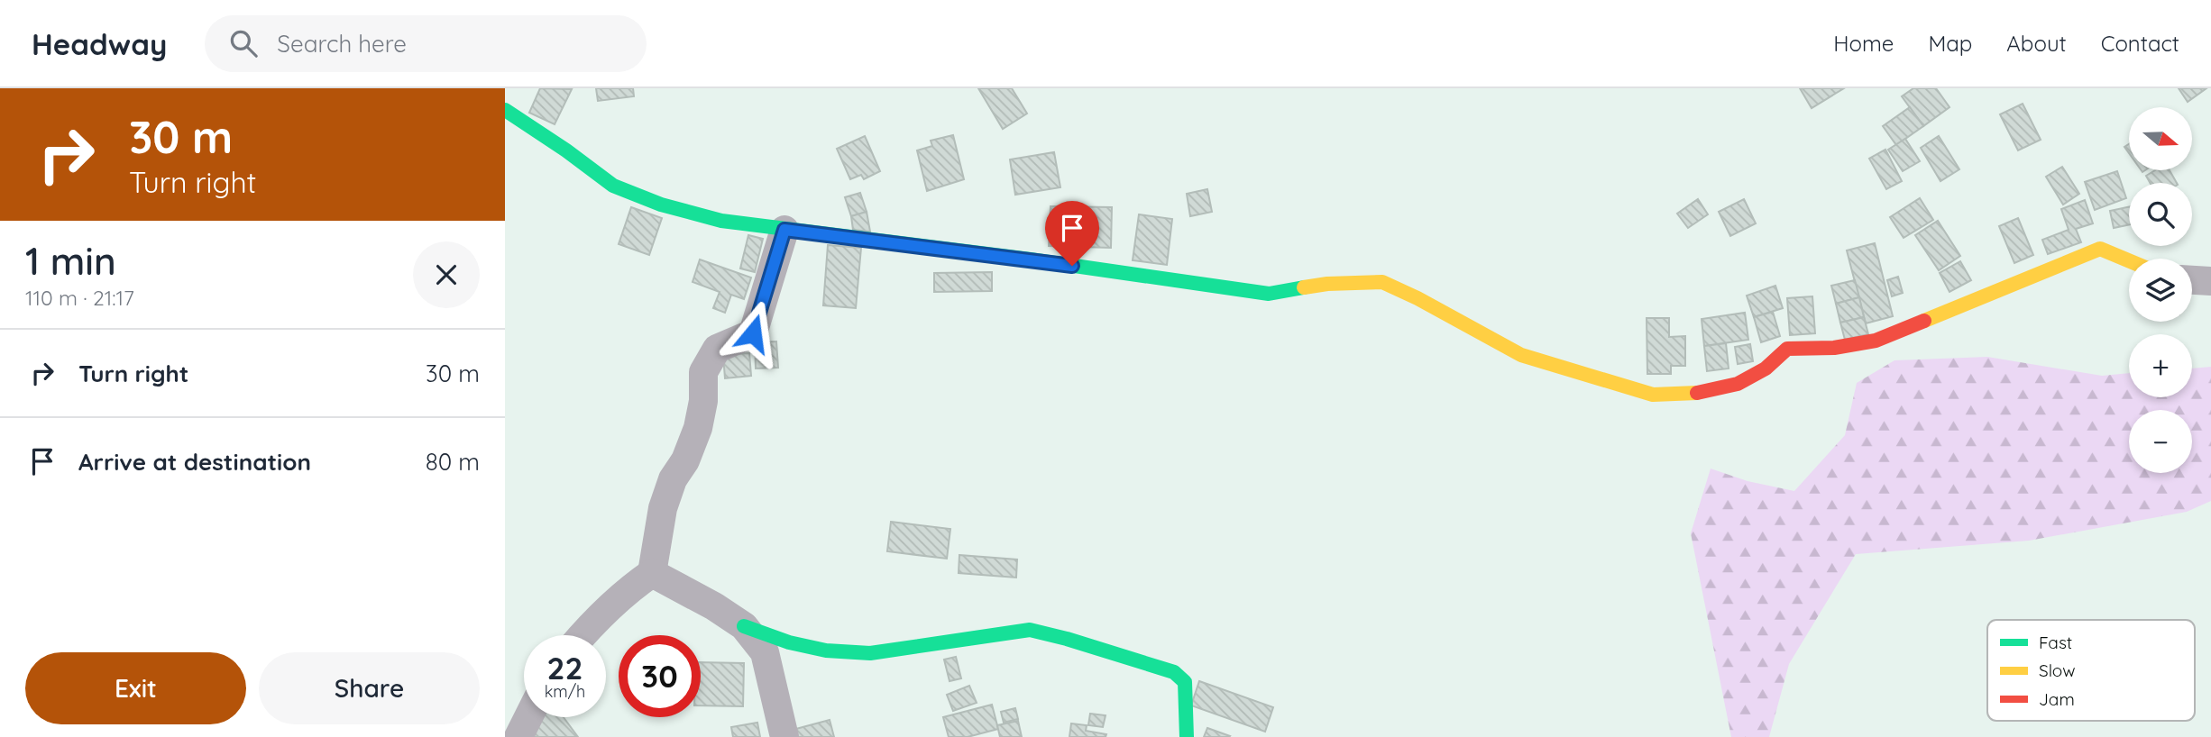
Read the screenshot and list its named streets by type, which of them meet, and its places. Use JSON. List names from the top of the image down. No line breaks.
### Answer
{"legend":["Fast","Slow","Jam"],"north":"right","page":{"header":"Headway","search":"Search here","nav":["Home","Map","About","Contact"],"turn":["30 m","Turn right"],"map_buttons":["+","−"],"heading":["1 min","110 m · 21:17"],"list":[{"name":"Turn right","value":"30 m"},{"name":"Arrive at destination","value":"80 m"}],"speed":"22 km/h","limit":"30","buttons":["Exit","Share"]}}
